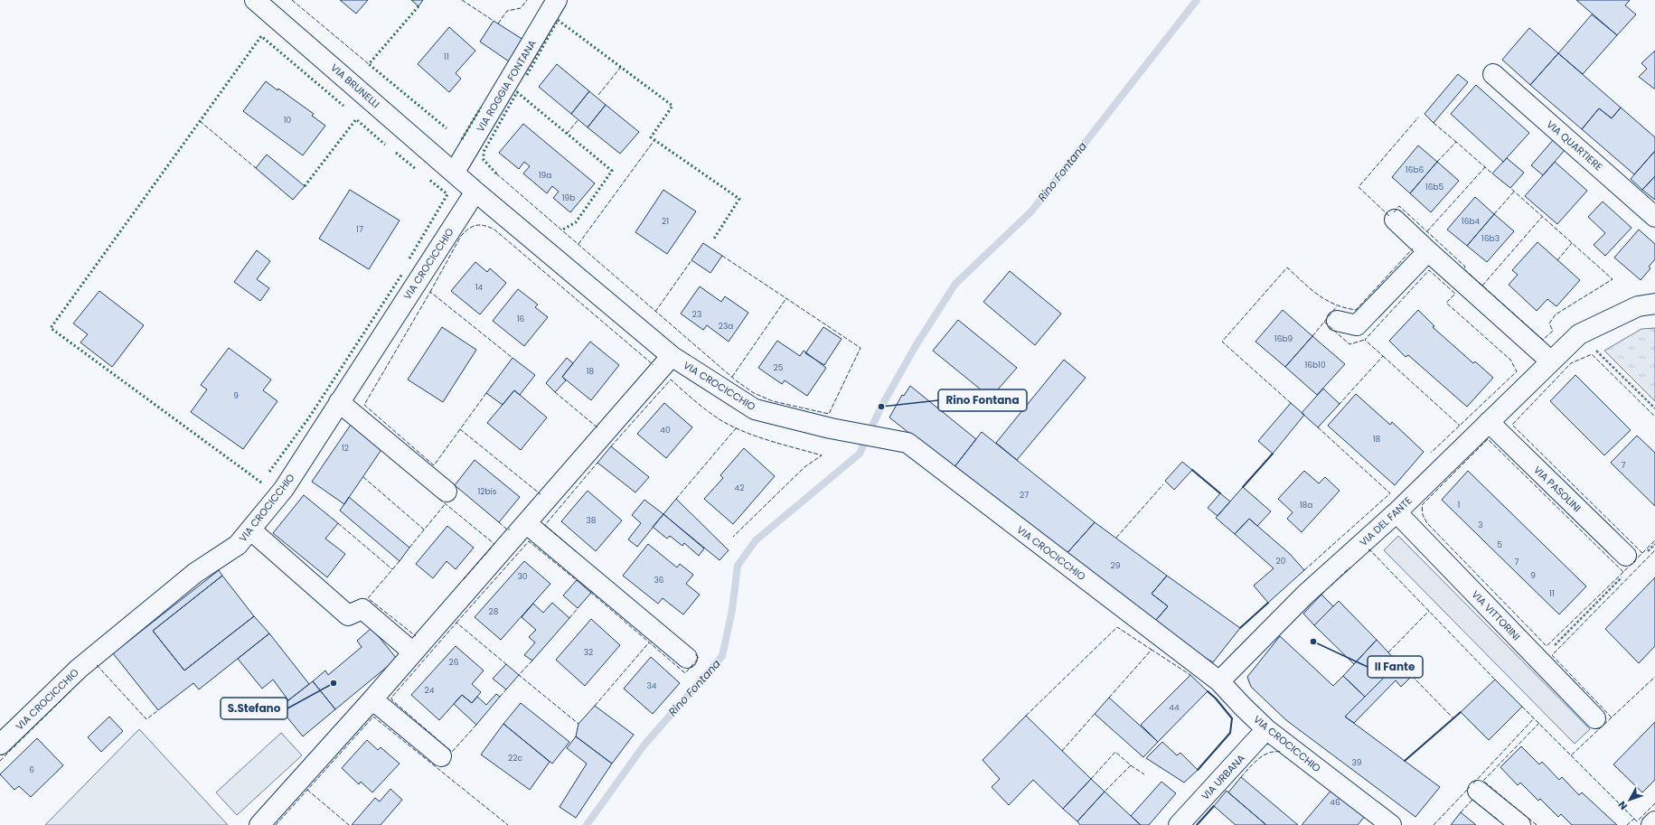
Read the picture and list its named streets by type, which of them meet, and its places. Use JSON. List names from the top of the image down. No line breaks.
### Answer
{"streets":{"street":["VIA BRUNELLI","VIA ROGGIA FONTANA","VIA QUARTIERE","VIA CROCICCHIO","VIA PASOLINI","VIA DEL FANTE","VIA VITTORINI","VIA URBANA"]},"crossings":[["VIA BRUNELLI","VIA ROGGIA FONTANA"],["VIA BRUNELLI","VIA CROCICCHIO"],["VIA ROGGIA FONTANA","VIA CROCICCHIO"],["VIA CROCICCHIO","VIA DEL FANTE"],["VIA CROCICCHIO","VIA URBANA"],["VIA PASOLINI","VIA DEL FANTE"],["VIA DEL FANTE","VIA VITTORINI"]],"water":["Rino Fontana"],"places":["Rino Fontana","Il Fante","S.Stefano"],"house_numbers":["11","10","16b6","19a","16b5","19b","21","16b4","17","16b3","14","23","16","23a","16b9","16b10","25","18","9","40","18","12","7","42","12bis","27","18a","1","38","3","5","20","7","29","9","30","36","11","28","32","26","34","24","44","22c","39","6","46"],"north":"bottom left"}
